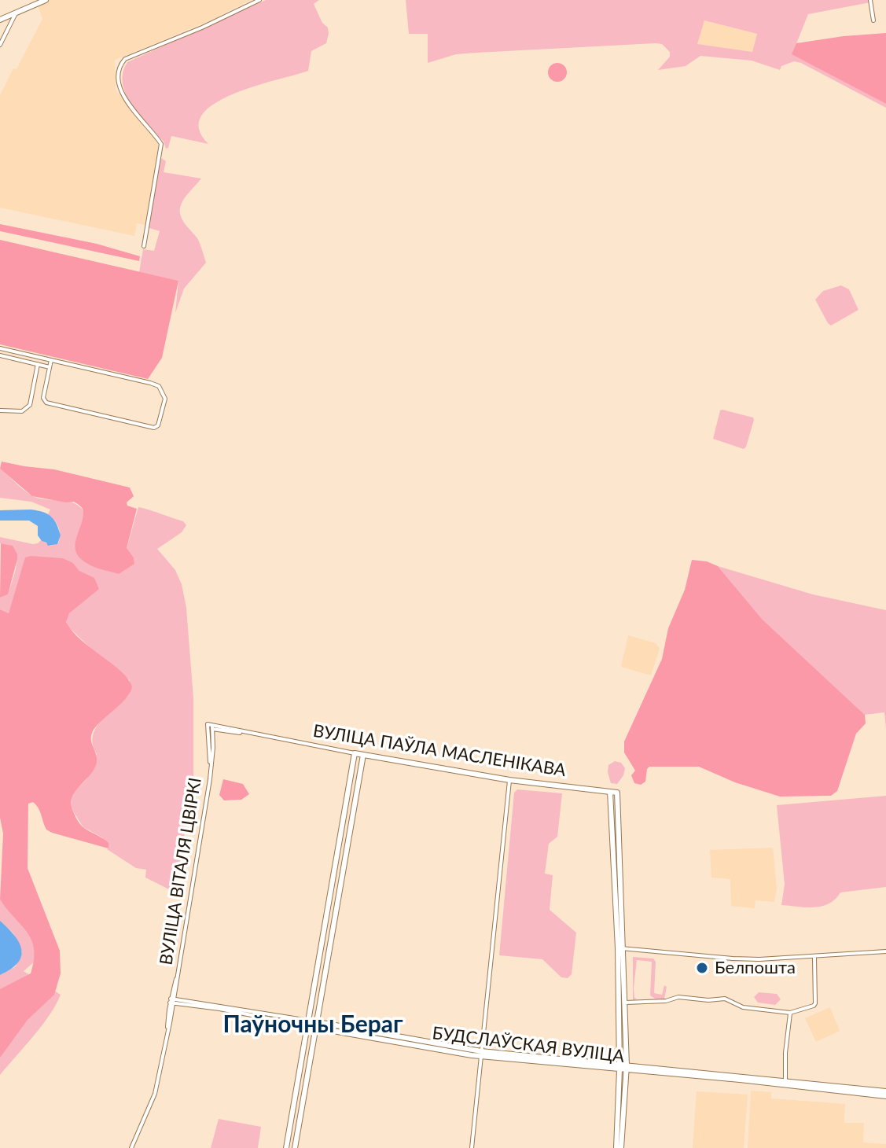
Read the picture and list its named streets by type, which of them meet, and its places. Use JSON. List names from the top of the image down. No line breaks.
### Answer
{"streets":{"street":["ВУЛІЦА ПАЎЛА МАСЛЕНІКАВА","ВУЛІЦА ВІТАЛЯ ЦВІРКІ","БУДСЛАЎСКАЯ ВУЛІЦА"]},"crossings":[["ВУЛІЦА ПАЎЛА МАСЛЕНІКАВА","ВУЛІЦА ВІТАЛЯ ЦВІРКІ"],["ВУЛІЦА ВІТАЛЯ ЦВІРКІ","БУДСЛАЎСКАЯ ВУЛІЦА"]],"districts":["Паўночны Бераг"],"places":["Белпошта"]}
